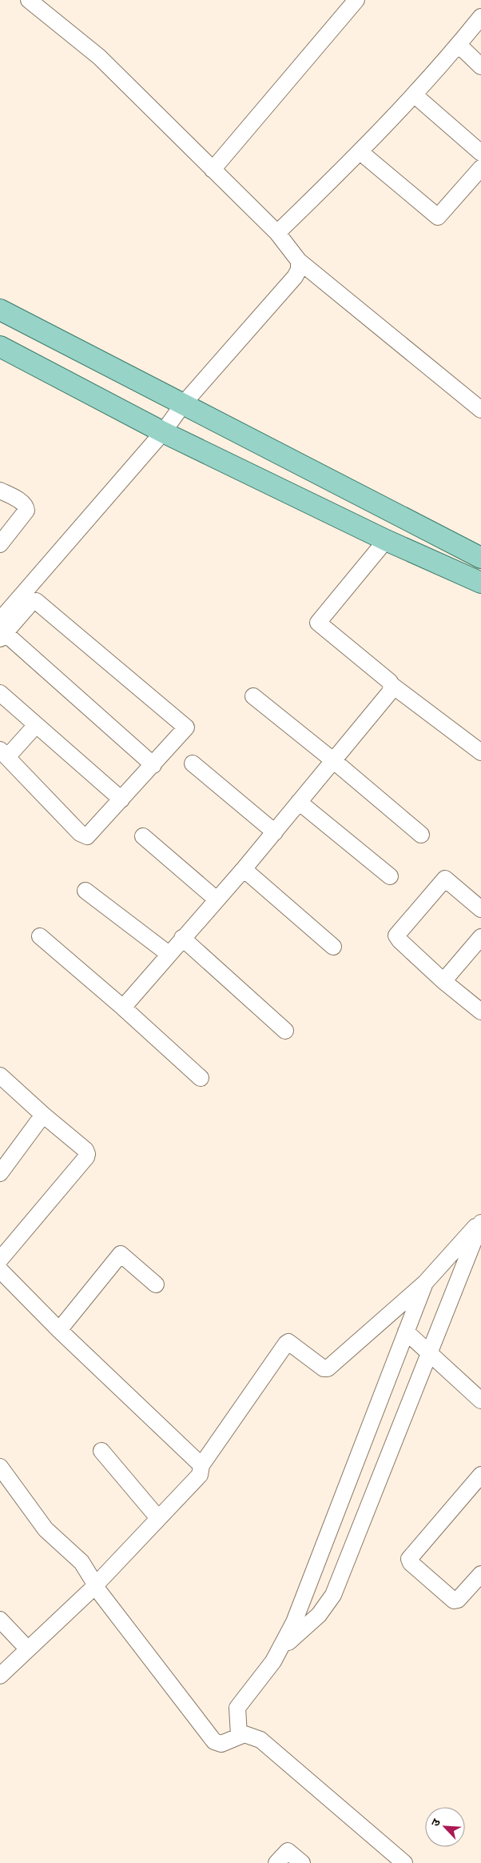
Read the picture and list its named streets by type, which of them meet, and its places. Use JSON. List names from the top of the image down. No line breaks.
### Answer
{"north":"top left"}
